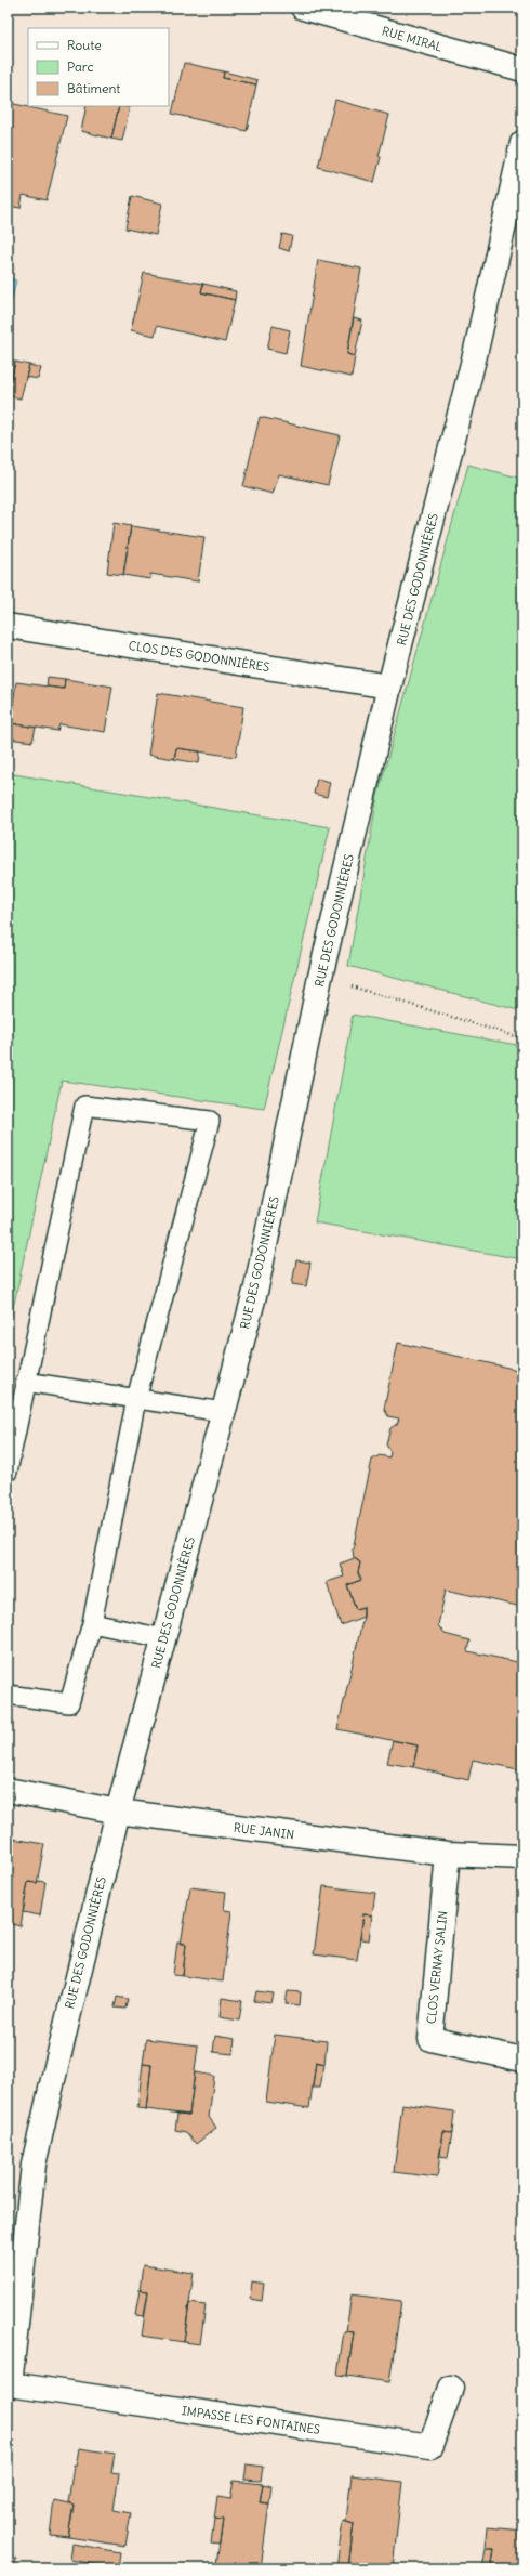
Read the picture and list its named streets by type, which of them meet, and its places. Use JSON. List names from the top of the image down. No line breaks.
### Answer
{"streets":{"street":["RUE MIRAL","RUE DES GODONNIÈRES","CLOS DES GODONNIÈRES","RUE JANIN","CLOS VERNAY SALIN","IMPASSE LES FONTAINES"]},"crossings":[["RUE DES GODONNIÈRES","CLOS DES GODONNIÈRES"],["RUE DES GODONNIÈRES","RUE JANIN"],["RUE DES GODONNIÈRES","IMPASSE LES FONTAINES"],["RUE JANIN","CLOS VERNAY SALIN"]],"legend":["Route","Parc","Bâtiment"]}
